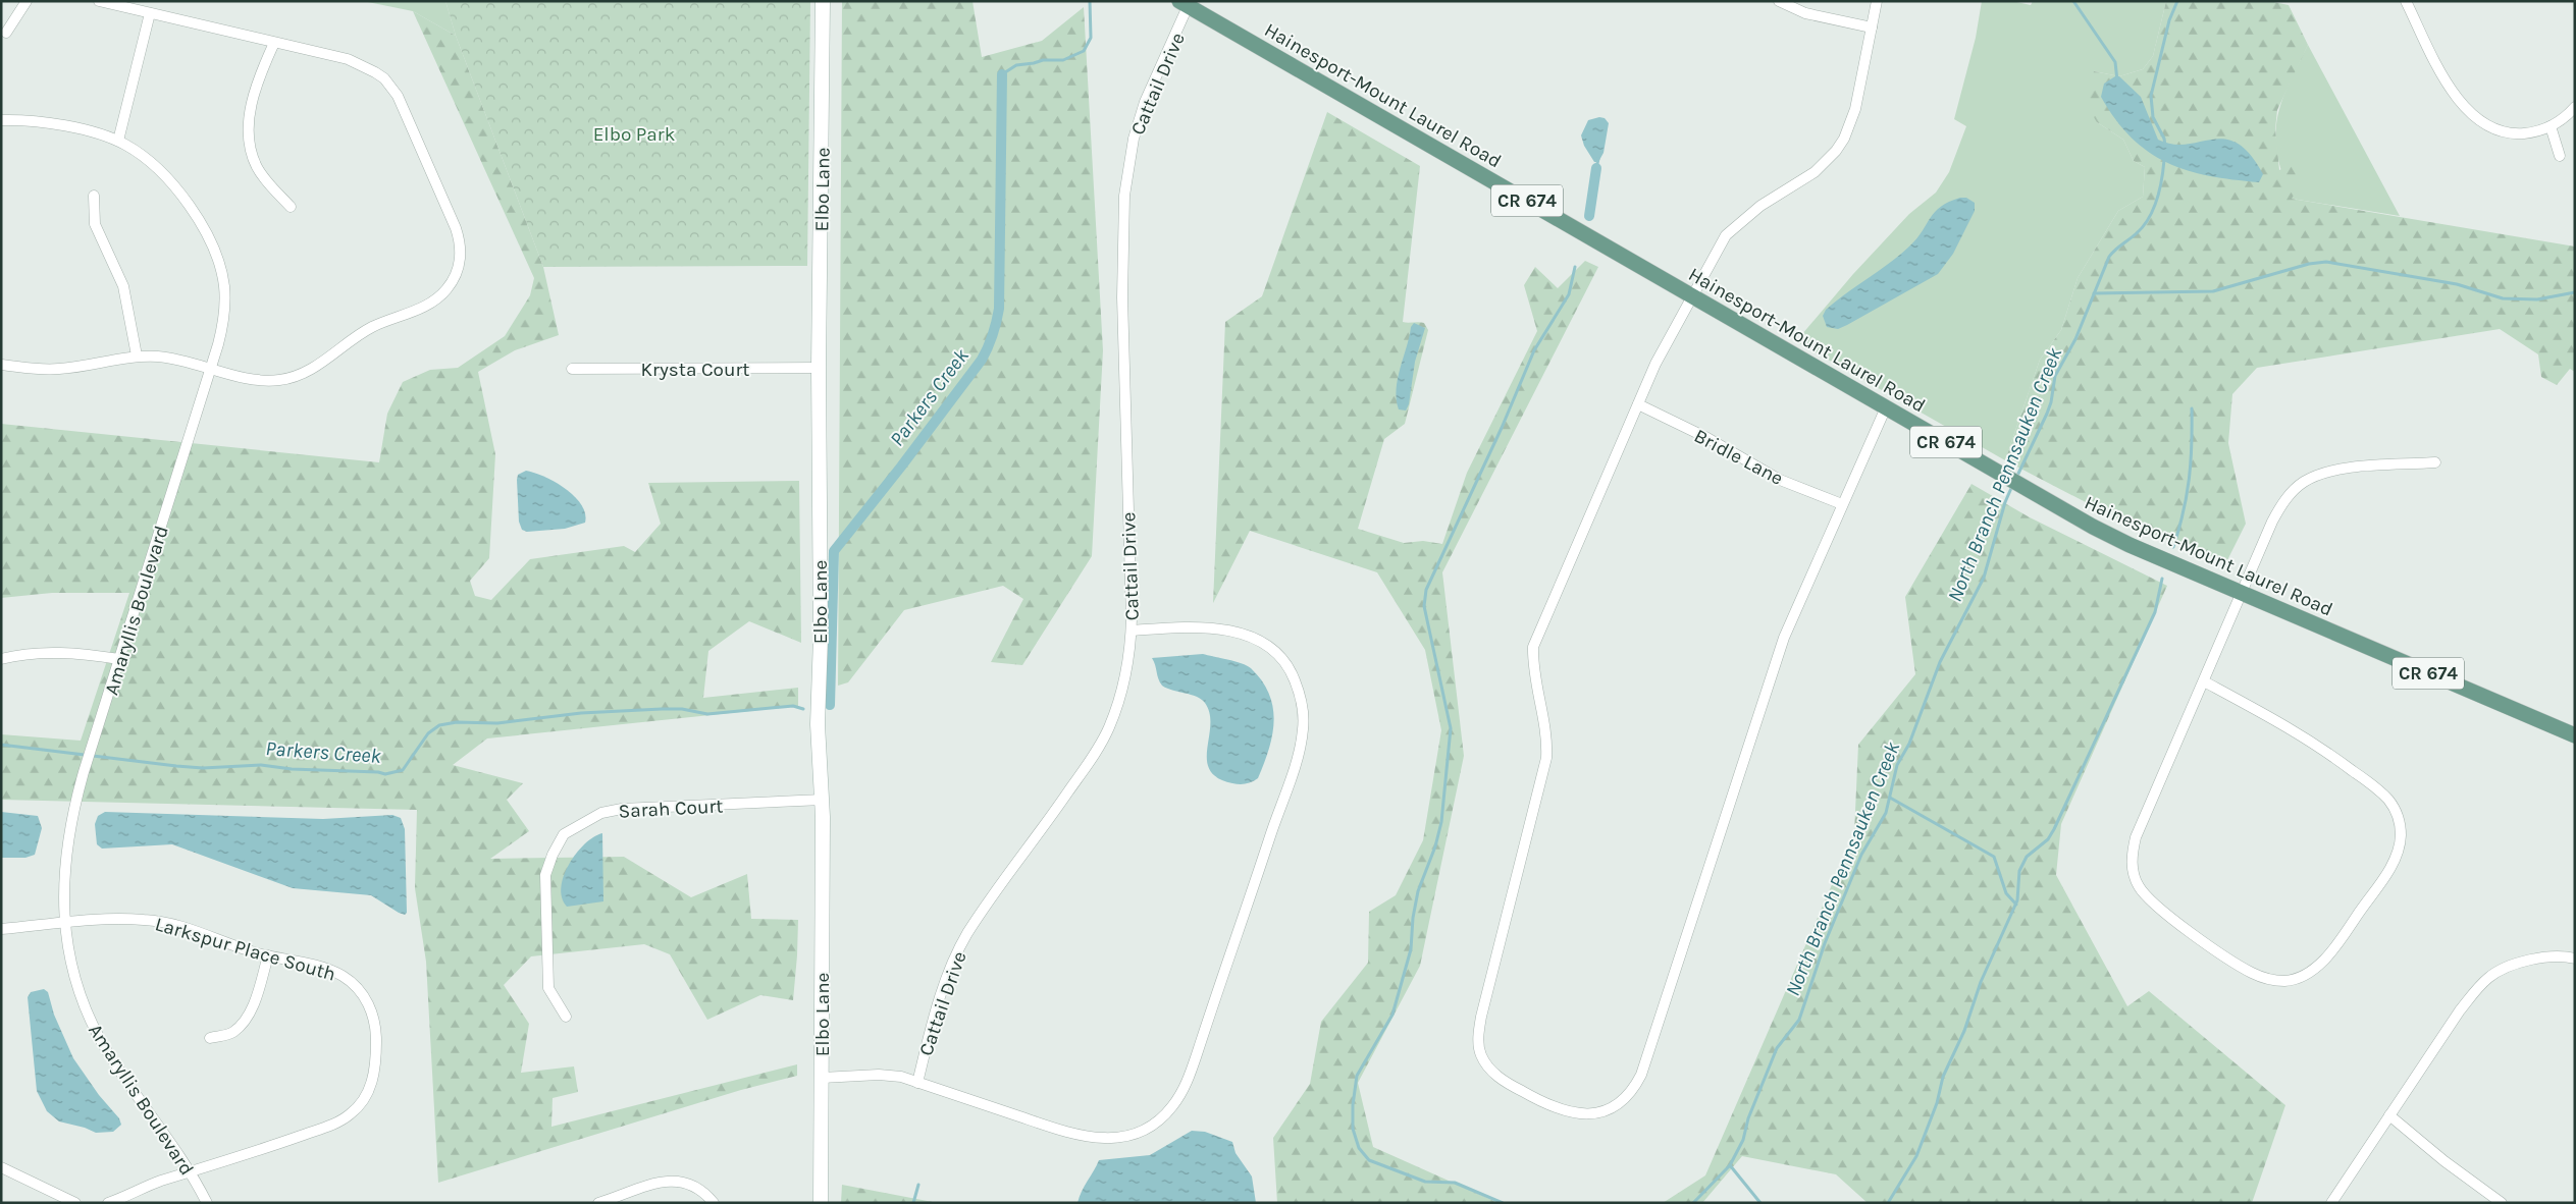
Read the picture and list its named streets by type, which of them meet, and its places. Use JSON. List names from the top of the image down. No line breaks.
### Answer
{"streets":{"main road":["Hainesport-Mount Laurel Road","CR 674"],"street":["Cattail Drive","Elbo Lane","Krysta Court","Bridle Lane","Amaryllis Boulevard","Sarah Court","Larkspur Place South"]},"crossings":[["Cattail Drive","Hainesport-Mount Laurel Road"],["Elbo Lane","Krysta Court"],["Elbo Lane","Sarah Court"],["Amaryllis Boulevard","Larkspur Place South"]],"water":["Parkers Creek","North Branch Pennsauken Creek"],"parks":["Elbo Park"]}
